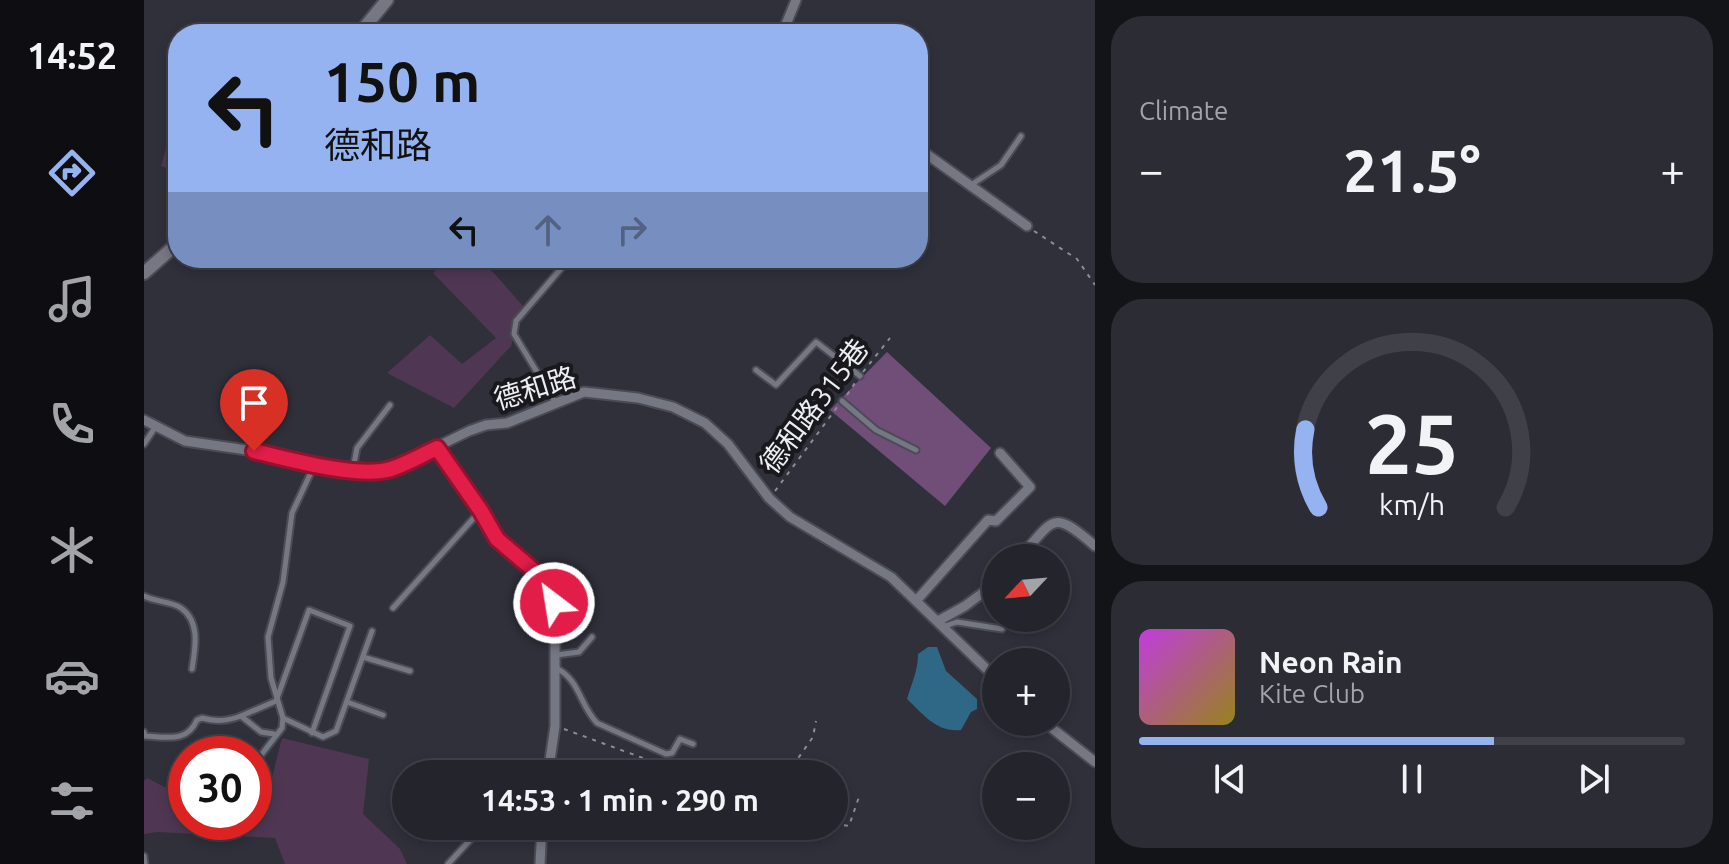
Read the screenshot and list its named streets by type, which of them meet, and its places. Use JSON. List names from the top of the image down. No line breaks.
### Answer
{"streets":{"street":["德和路"],"path":["德和路315巷"]},"crossings":[["德和路","德和路315巷"]],"north":"bottom left","page":{"tabs":"14:52","tile":"Climate","turn":["150 m","德和路"],"heat":["−","21.5°","+"],"map_buttons":["+","−"],"song":["Neon Rain","Kite Club"],"limit":"30","trip":"14:53 · 1 min · 290 m","gauge":["25","km/h"]}}
